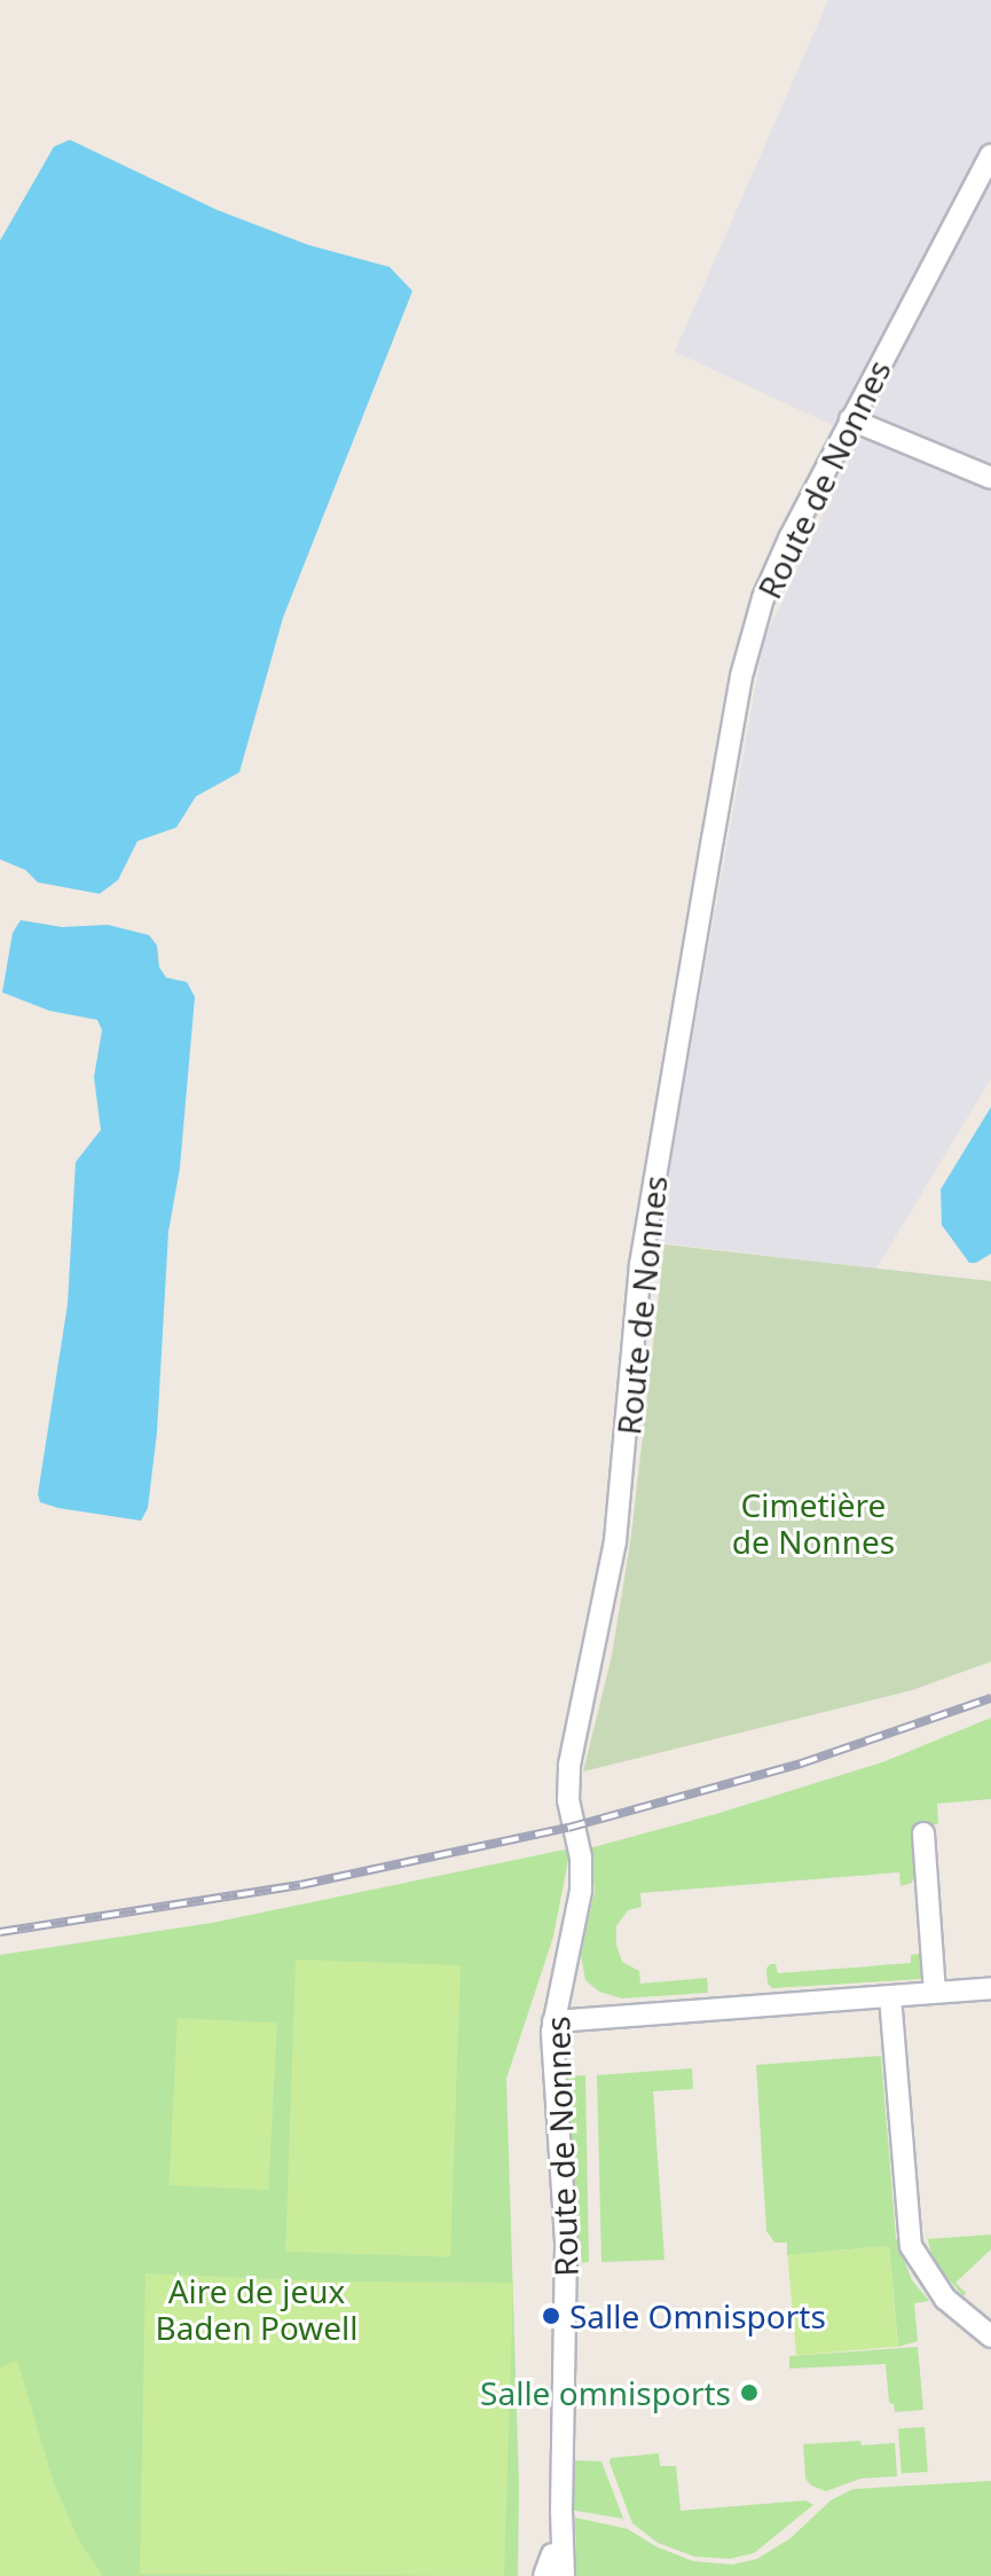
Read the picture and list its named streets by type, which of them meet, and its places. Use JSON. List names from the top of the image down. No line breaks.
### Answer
{"streets":{"street":["Route de Nonnes"]},"parks":["Cimetière de Nonnes","Aire de jeux Baden Powell"],"places":["Salle Omnisports","Salle omnisports"]}
